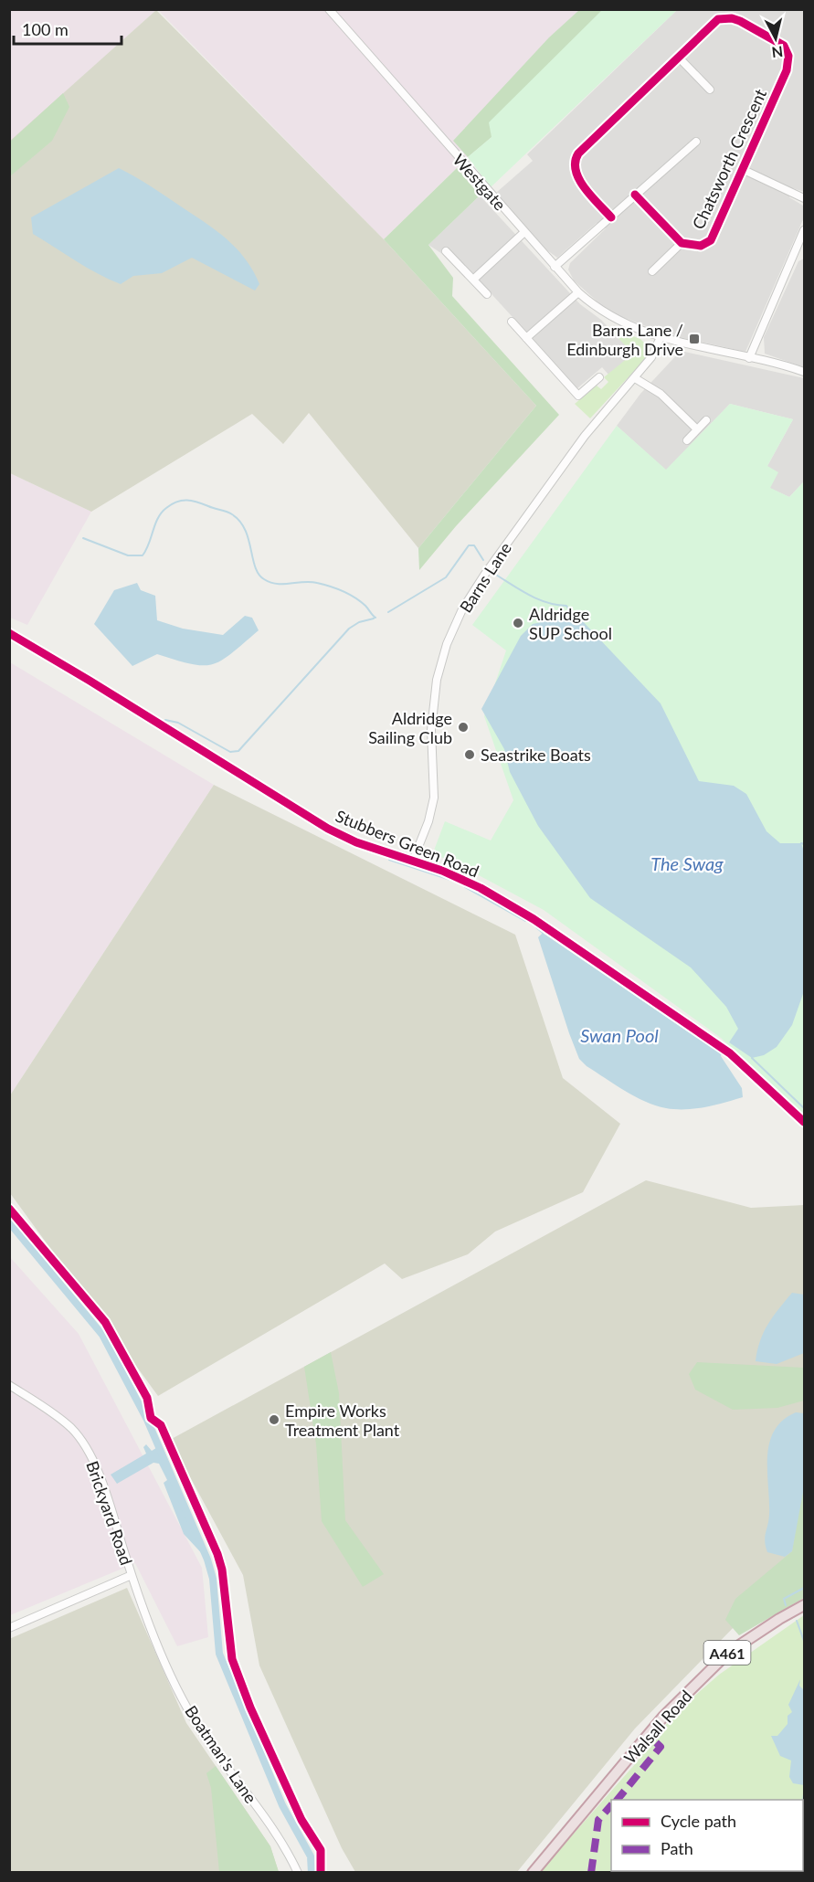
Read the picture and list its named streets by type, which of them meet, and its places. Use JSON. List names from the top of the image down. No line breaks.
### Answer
{"streets":{"highway":["A461","Walsall Road"],"street":["Chatsworth Crescent","Westgate","Barns Lane","Stubbers Green Road","Brickyard Road","Boatman's Lane"]},"crossings":[["Westgate","Barns Lane"],["Barns Lane","Stubbers Green Road"],["Brickyard Road","Boatman's Lane"]],"water":["The Swag","Swan Pool"],"places":{"transit":["Barns Lane / Edinburgh Drive"],"other":["Aldridge SUP School","Aldridge Sailing Club","Seastrike Boats","Empire Works Treatment Plant"]},"legend":["Cycle path","Path"],"scale_bar":"100 m","north":"bottom"}
